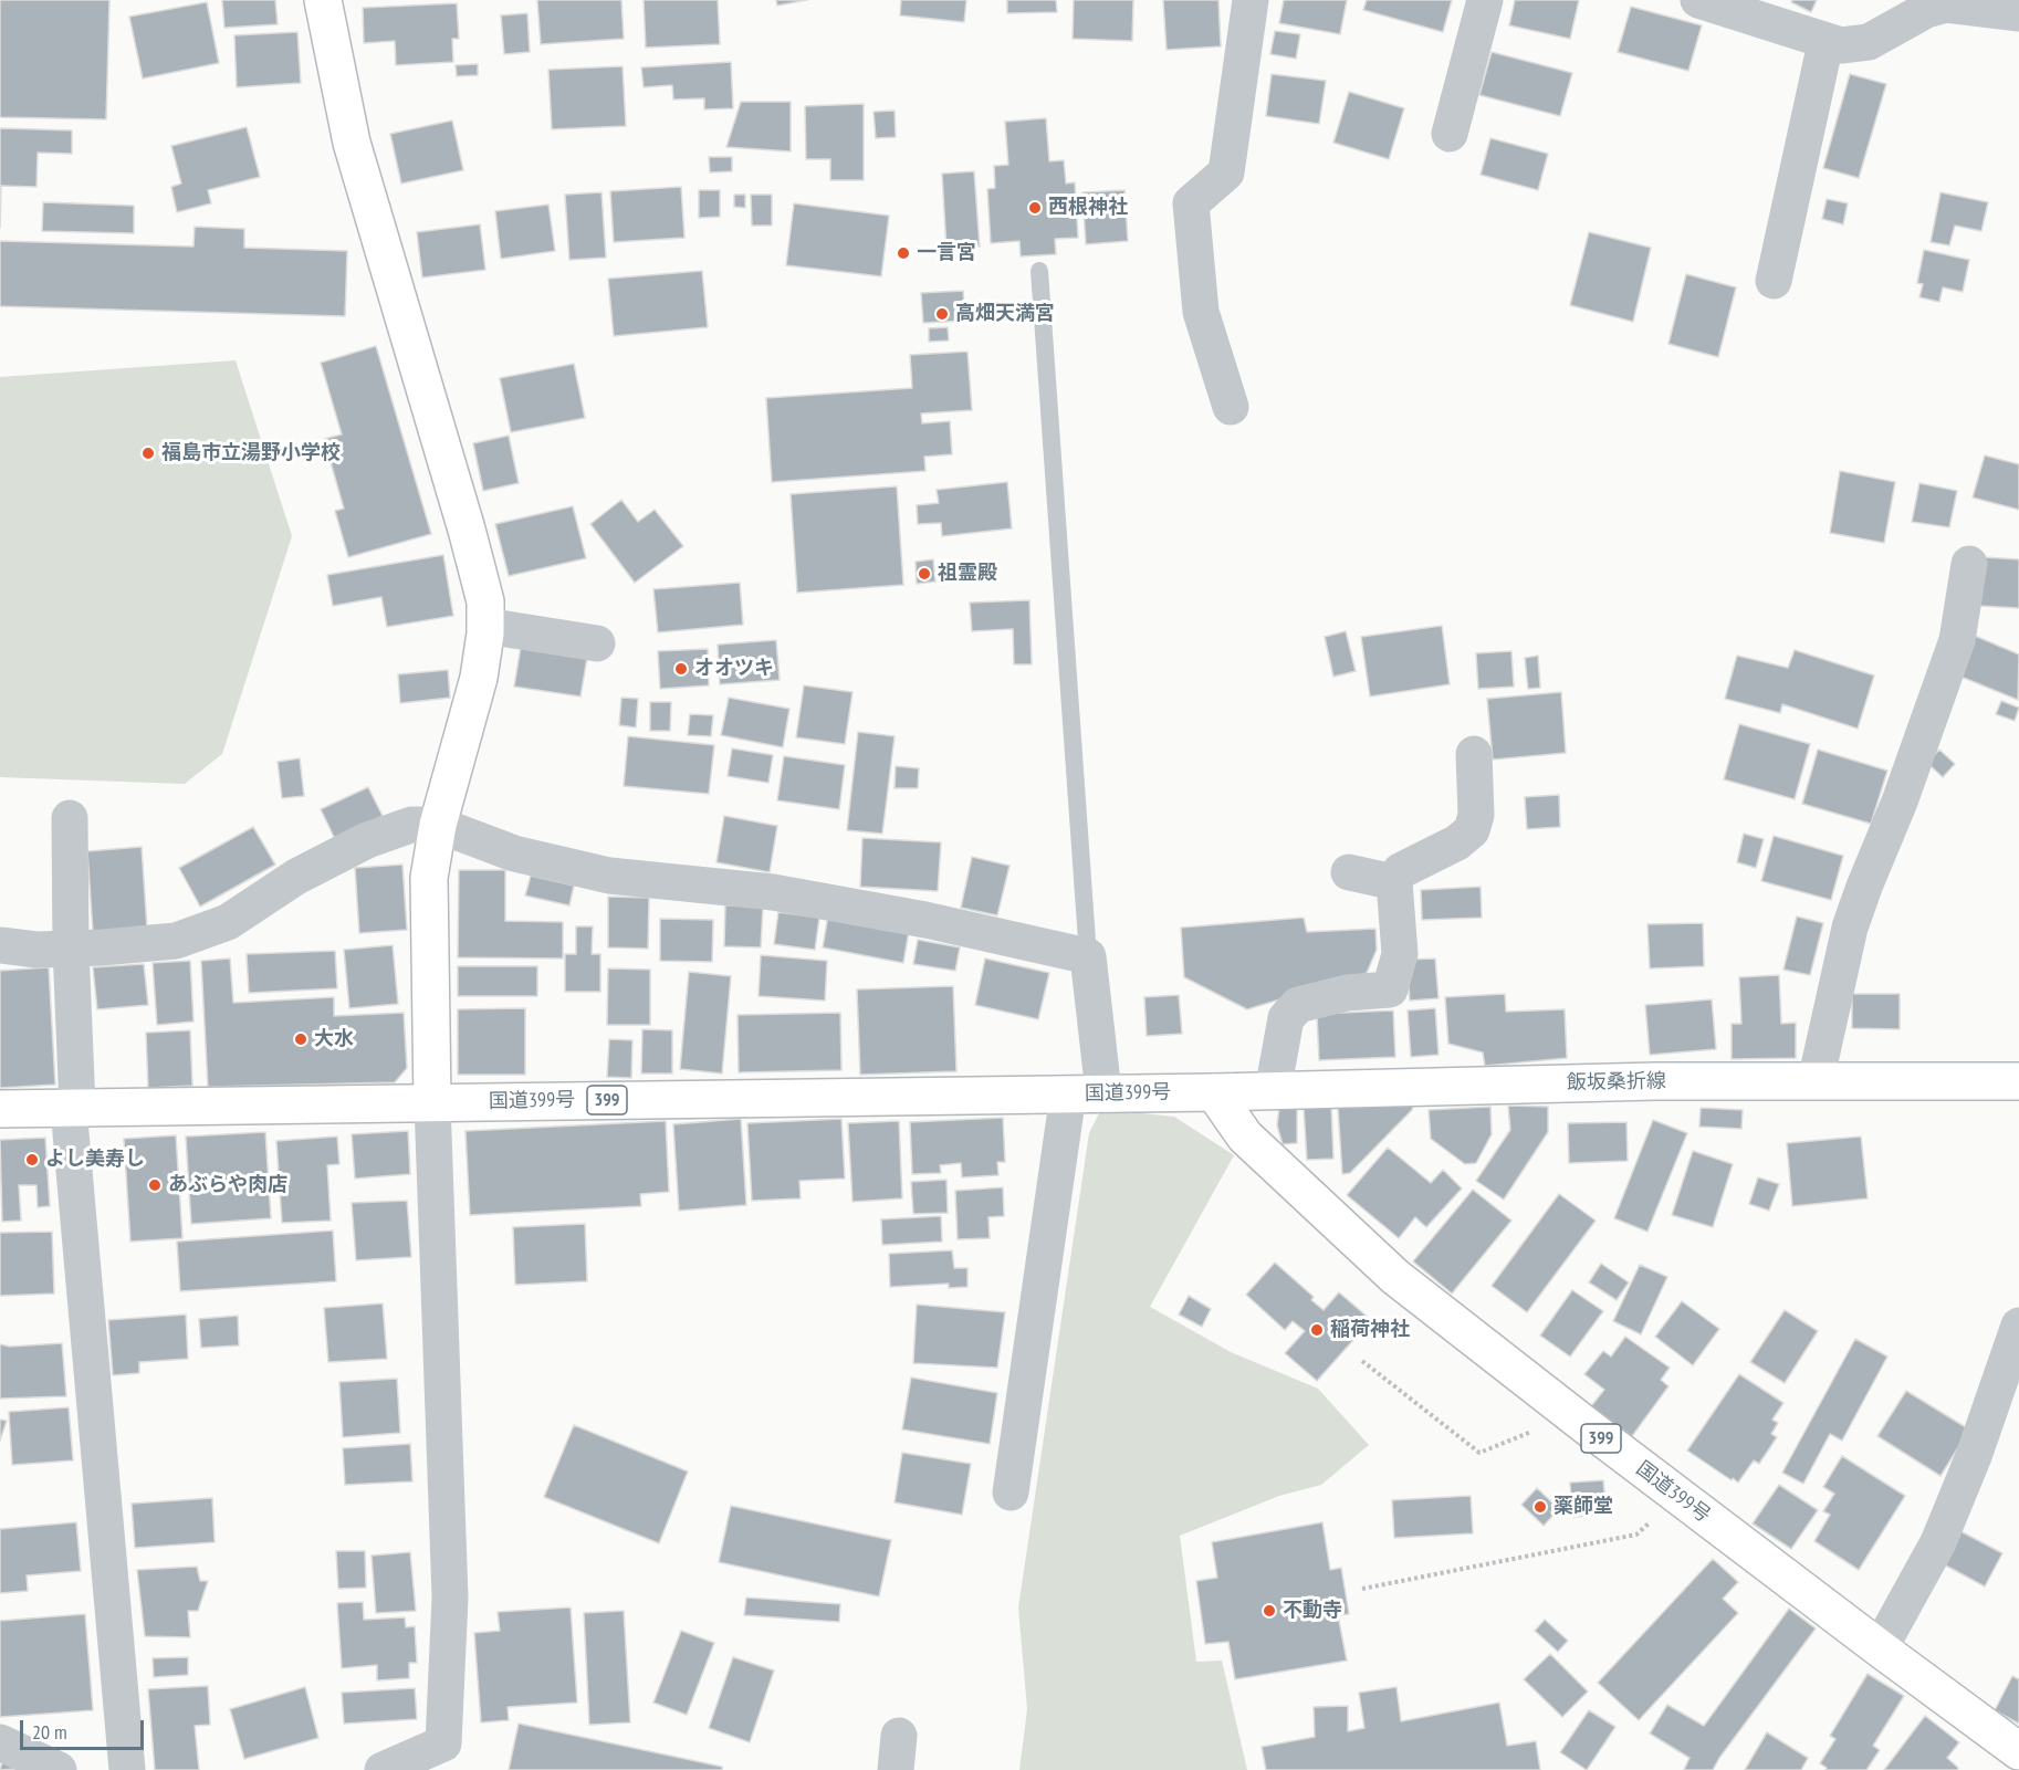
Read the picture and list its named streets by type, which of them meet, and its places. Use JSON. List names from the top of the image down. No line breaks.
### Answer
{"streets":{"main road":["飯坂桑折線","国道399号","399"]},"crossings":[["飯坂桑折線","国道399号"]],"places":["西根神社","一言宮","高畑天満宮","福島市立湯野小学校","祖霊殿","オオツキ","大水","よし美寿し","あぶらや肉店","稲荷神社","薬師堂","不動寺"],"scale_bar":"20 m"}
